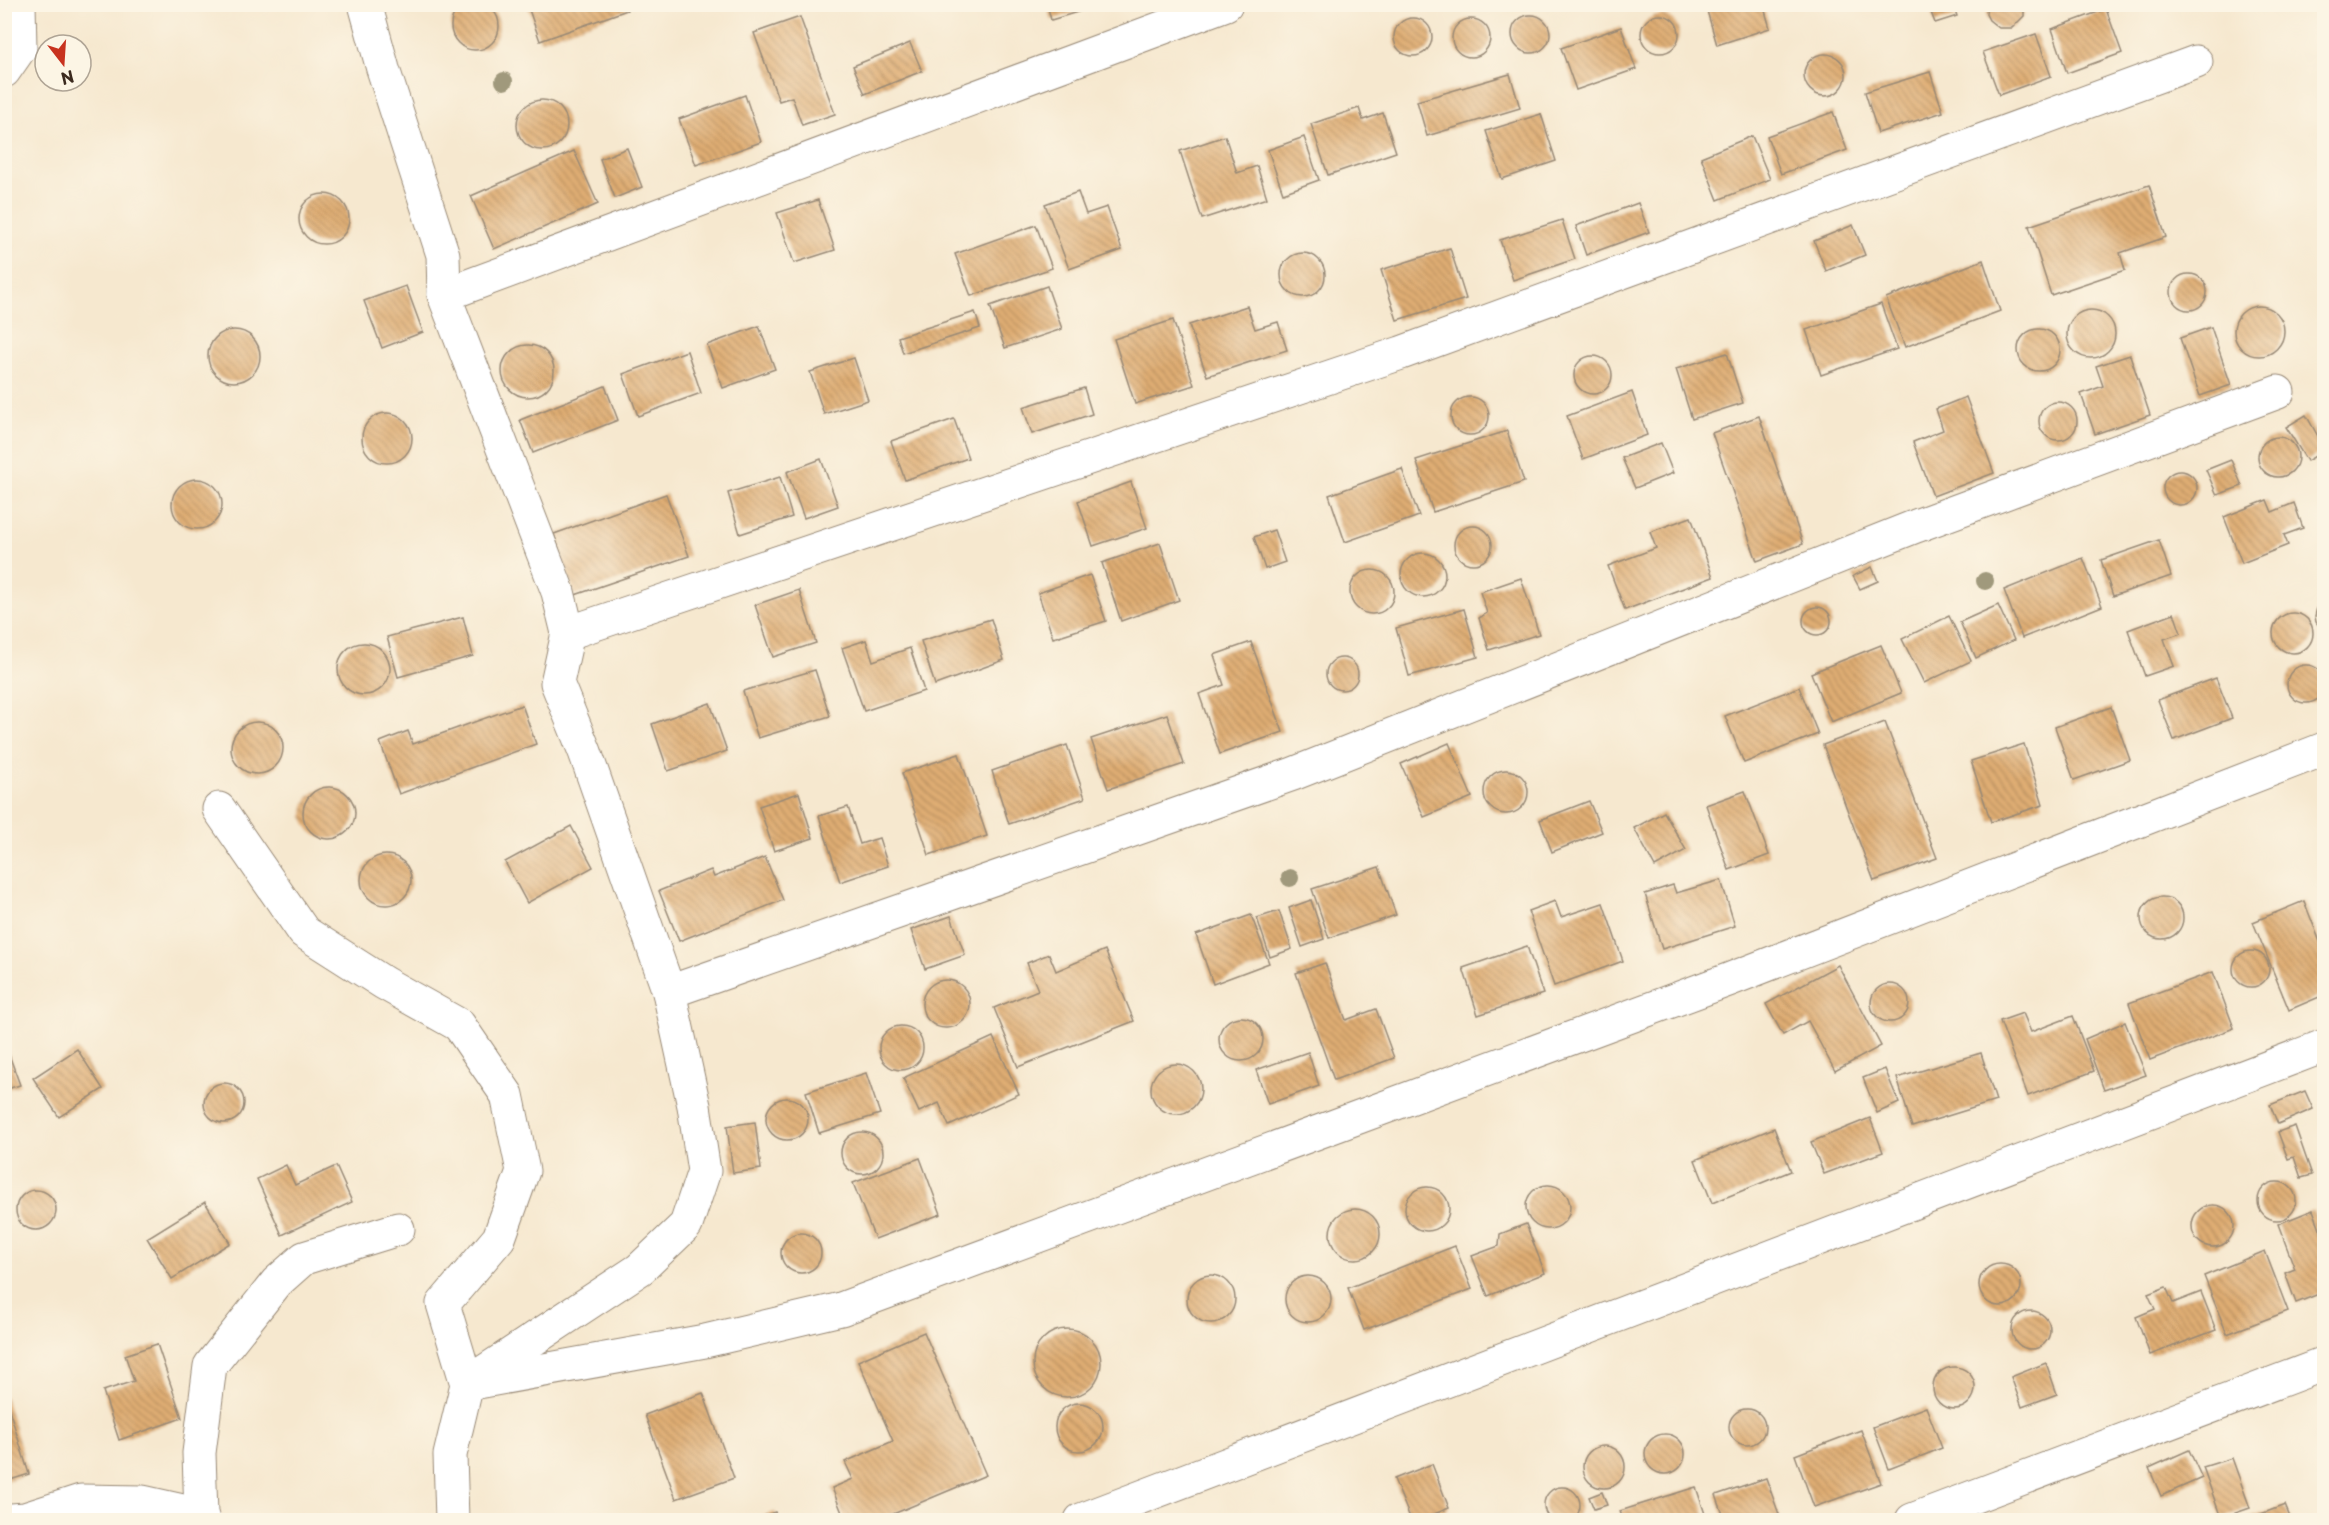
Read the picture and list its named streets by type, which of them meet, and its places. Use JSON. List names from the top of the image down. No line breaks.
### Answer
{"north":"bottom"}
